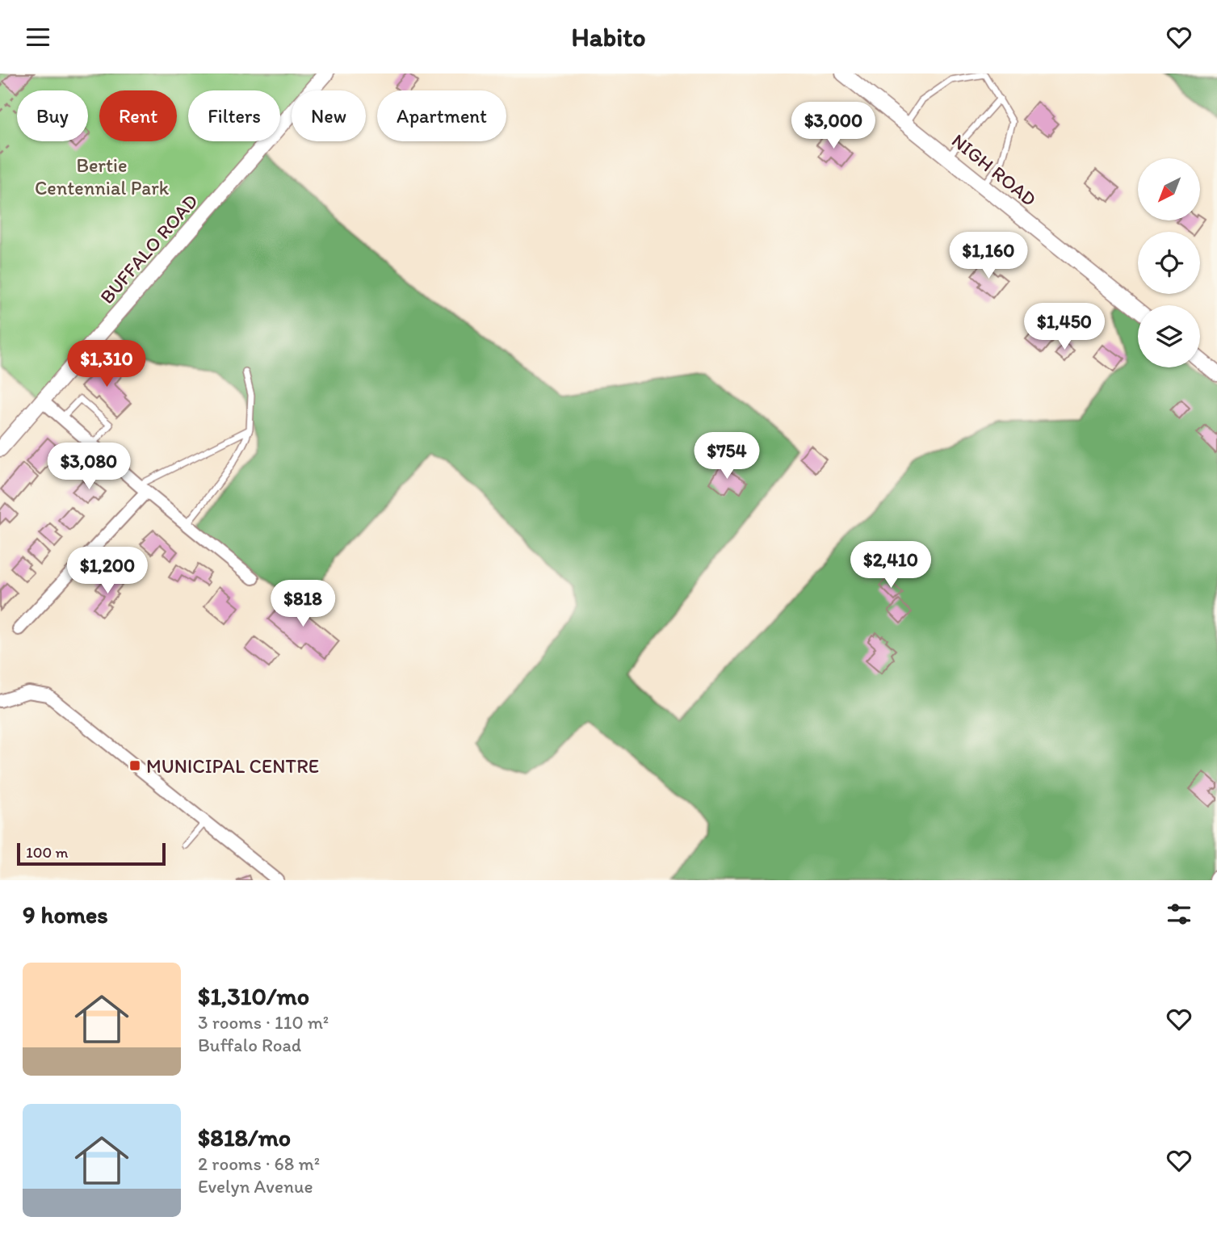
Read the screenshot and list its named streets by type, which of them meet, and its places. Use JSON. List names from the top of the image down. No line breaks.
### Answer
{"streets":{"street":["NIGH ROAD","BUFFALO ROAD"]},"parks":["Bertie Centennial Park"],"places":{"transit":["MUNICIPAL CENTRE"]},"scale_bar":"100 m","north":"bottom left","page":{"header":"Habito","chip":["Buy","Rent","Filters","New","Apartment"],"price":["$3,000","$1,160","$1,450","$1,310","$754","$3,080","$2,410","$1,200","$818"],"scale":"100 m","heading":"9 homes","list":[{"name":"$1,310/mo","note":"3 rooms · 110 m² · Buffalo Road"},{"name":"$818/mo","note":"2 rooms · 68 m² · Evelyn Avenue"}]}}
